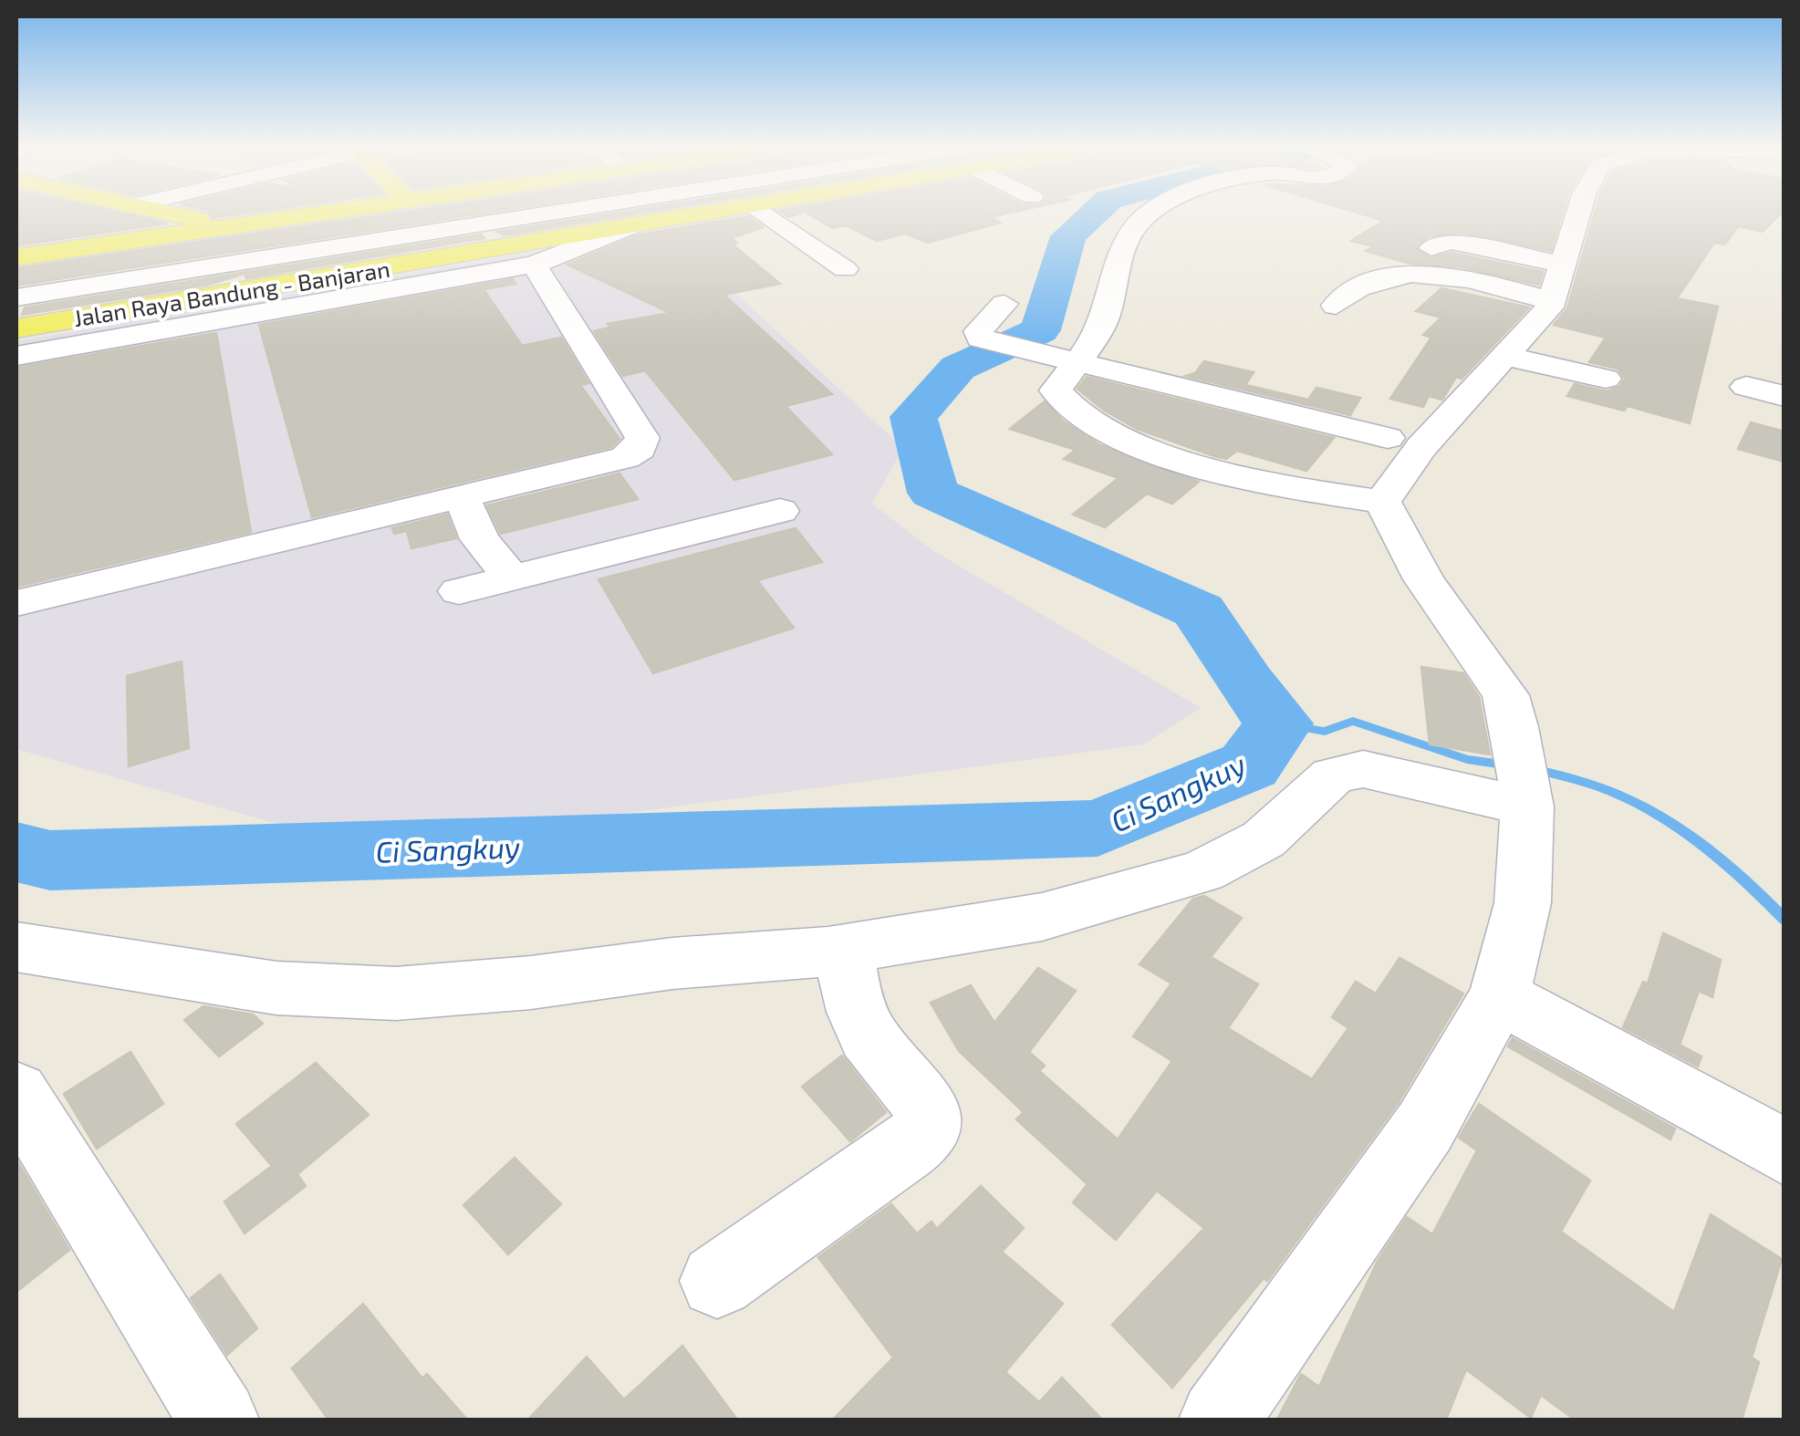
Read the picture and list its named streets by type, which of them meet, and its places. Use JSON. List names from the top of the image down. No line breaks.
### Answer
{"streets":{"main road":["Jalan Raya Bandung - Banjaran"]},"water":["Ci Sangkuy"]}
